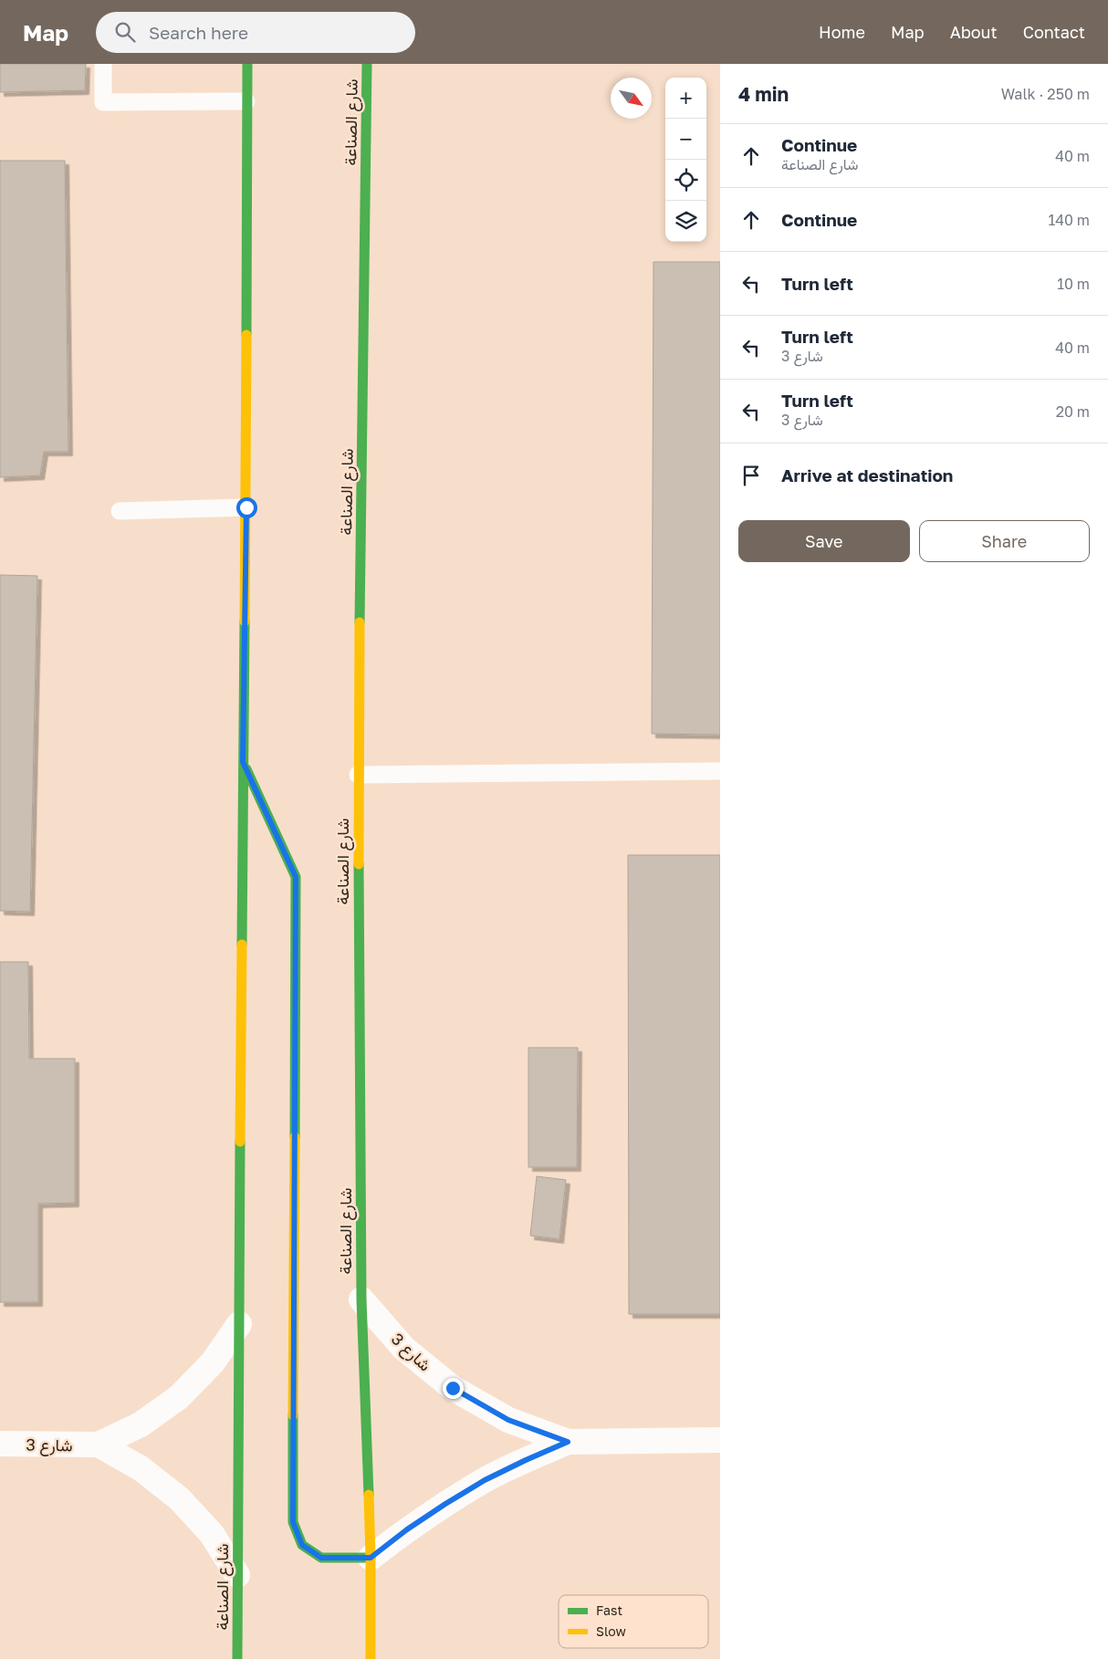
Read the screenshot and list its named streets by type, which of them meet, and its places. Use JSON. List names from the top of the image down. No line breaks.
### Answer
{"streets":{"street":["شارع الصناعة","شارع 3"]},"crossings":[["شارع الصناعة","شارع 3"]],"legend":["Fast","Slow"],"north":"bottom right","page":{"header":"Map","search":"Search here","nav":["Home","Map","About","Contact"],"heading":["4 min","Walk · 250 m"],"map_buttons":["+","−"],"list":[["Continue","شارع الصناعة","40 m"],["Continue","140 m"],["Turn left","10 m"],["Turn left","شارع 3","40 m"],["Turn left","شارع 3","20 m"],"Arrive at destination"],"buttons":["Save","Share"]}}
